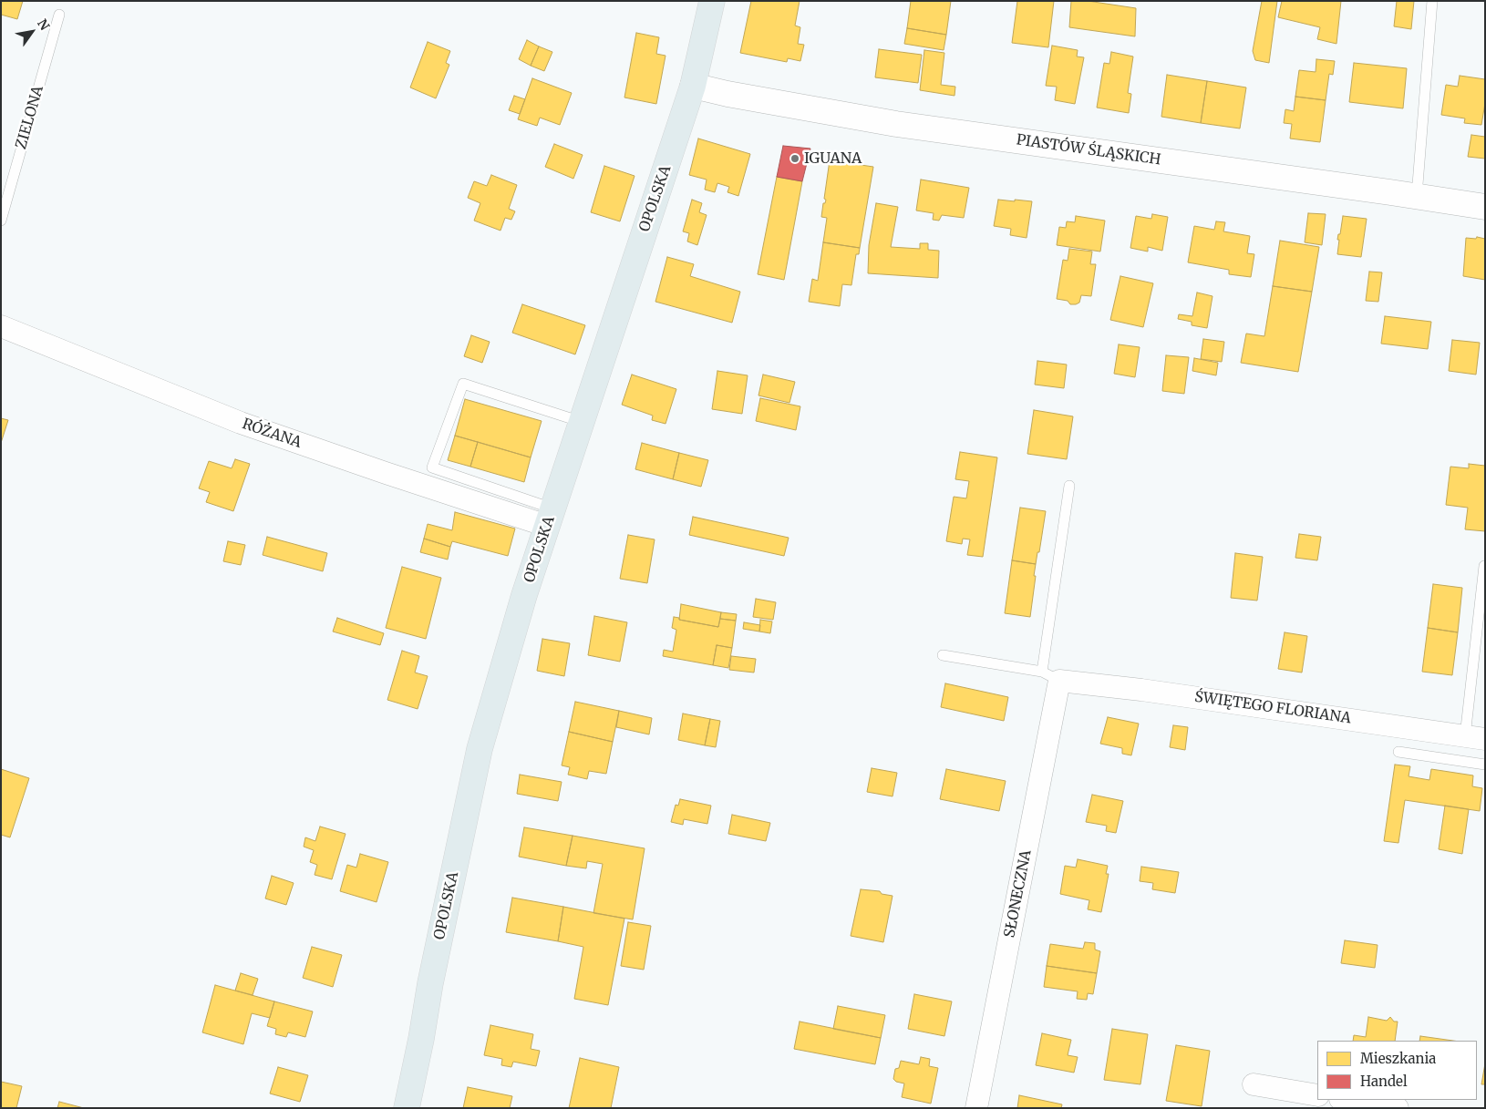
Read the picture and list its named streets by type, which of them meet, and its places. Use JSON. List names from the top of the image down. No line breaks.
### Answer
{"streets":{"main road":["OPOLSKA"],"street":["PIASTÓW ŚLĄSKICH","RÓŻANA","ŚWIĘTEGO FLORIANA","SŁONECZNA"],"lane":["ZIELONA"]},"crossings":[["PIASTÓW ŚLĄSKICH","OPOLSKA"],["OPOLSKA","RÓŻANA"],["ŚWIĘTEGO FLORIANA","SŁONECZNA"]],"places":["IGUANA"],"legend":["Mieszkania","Handel"],"north":"top right"}
